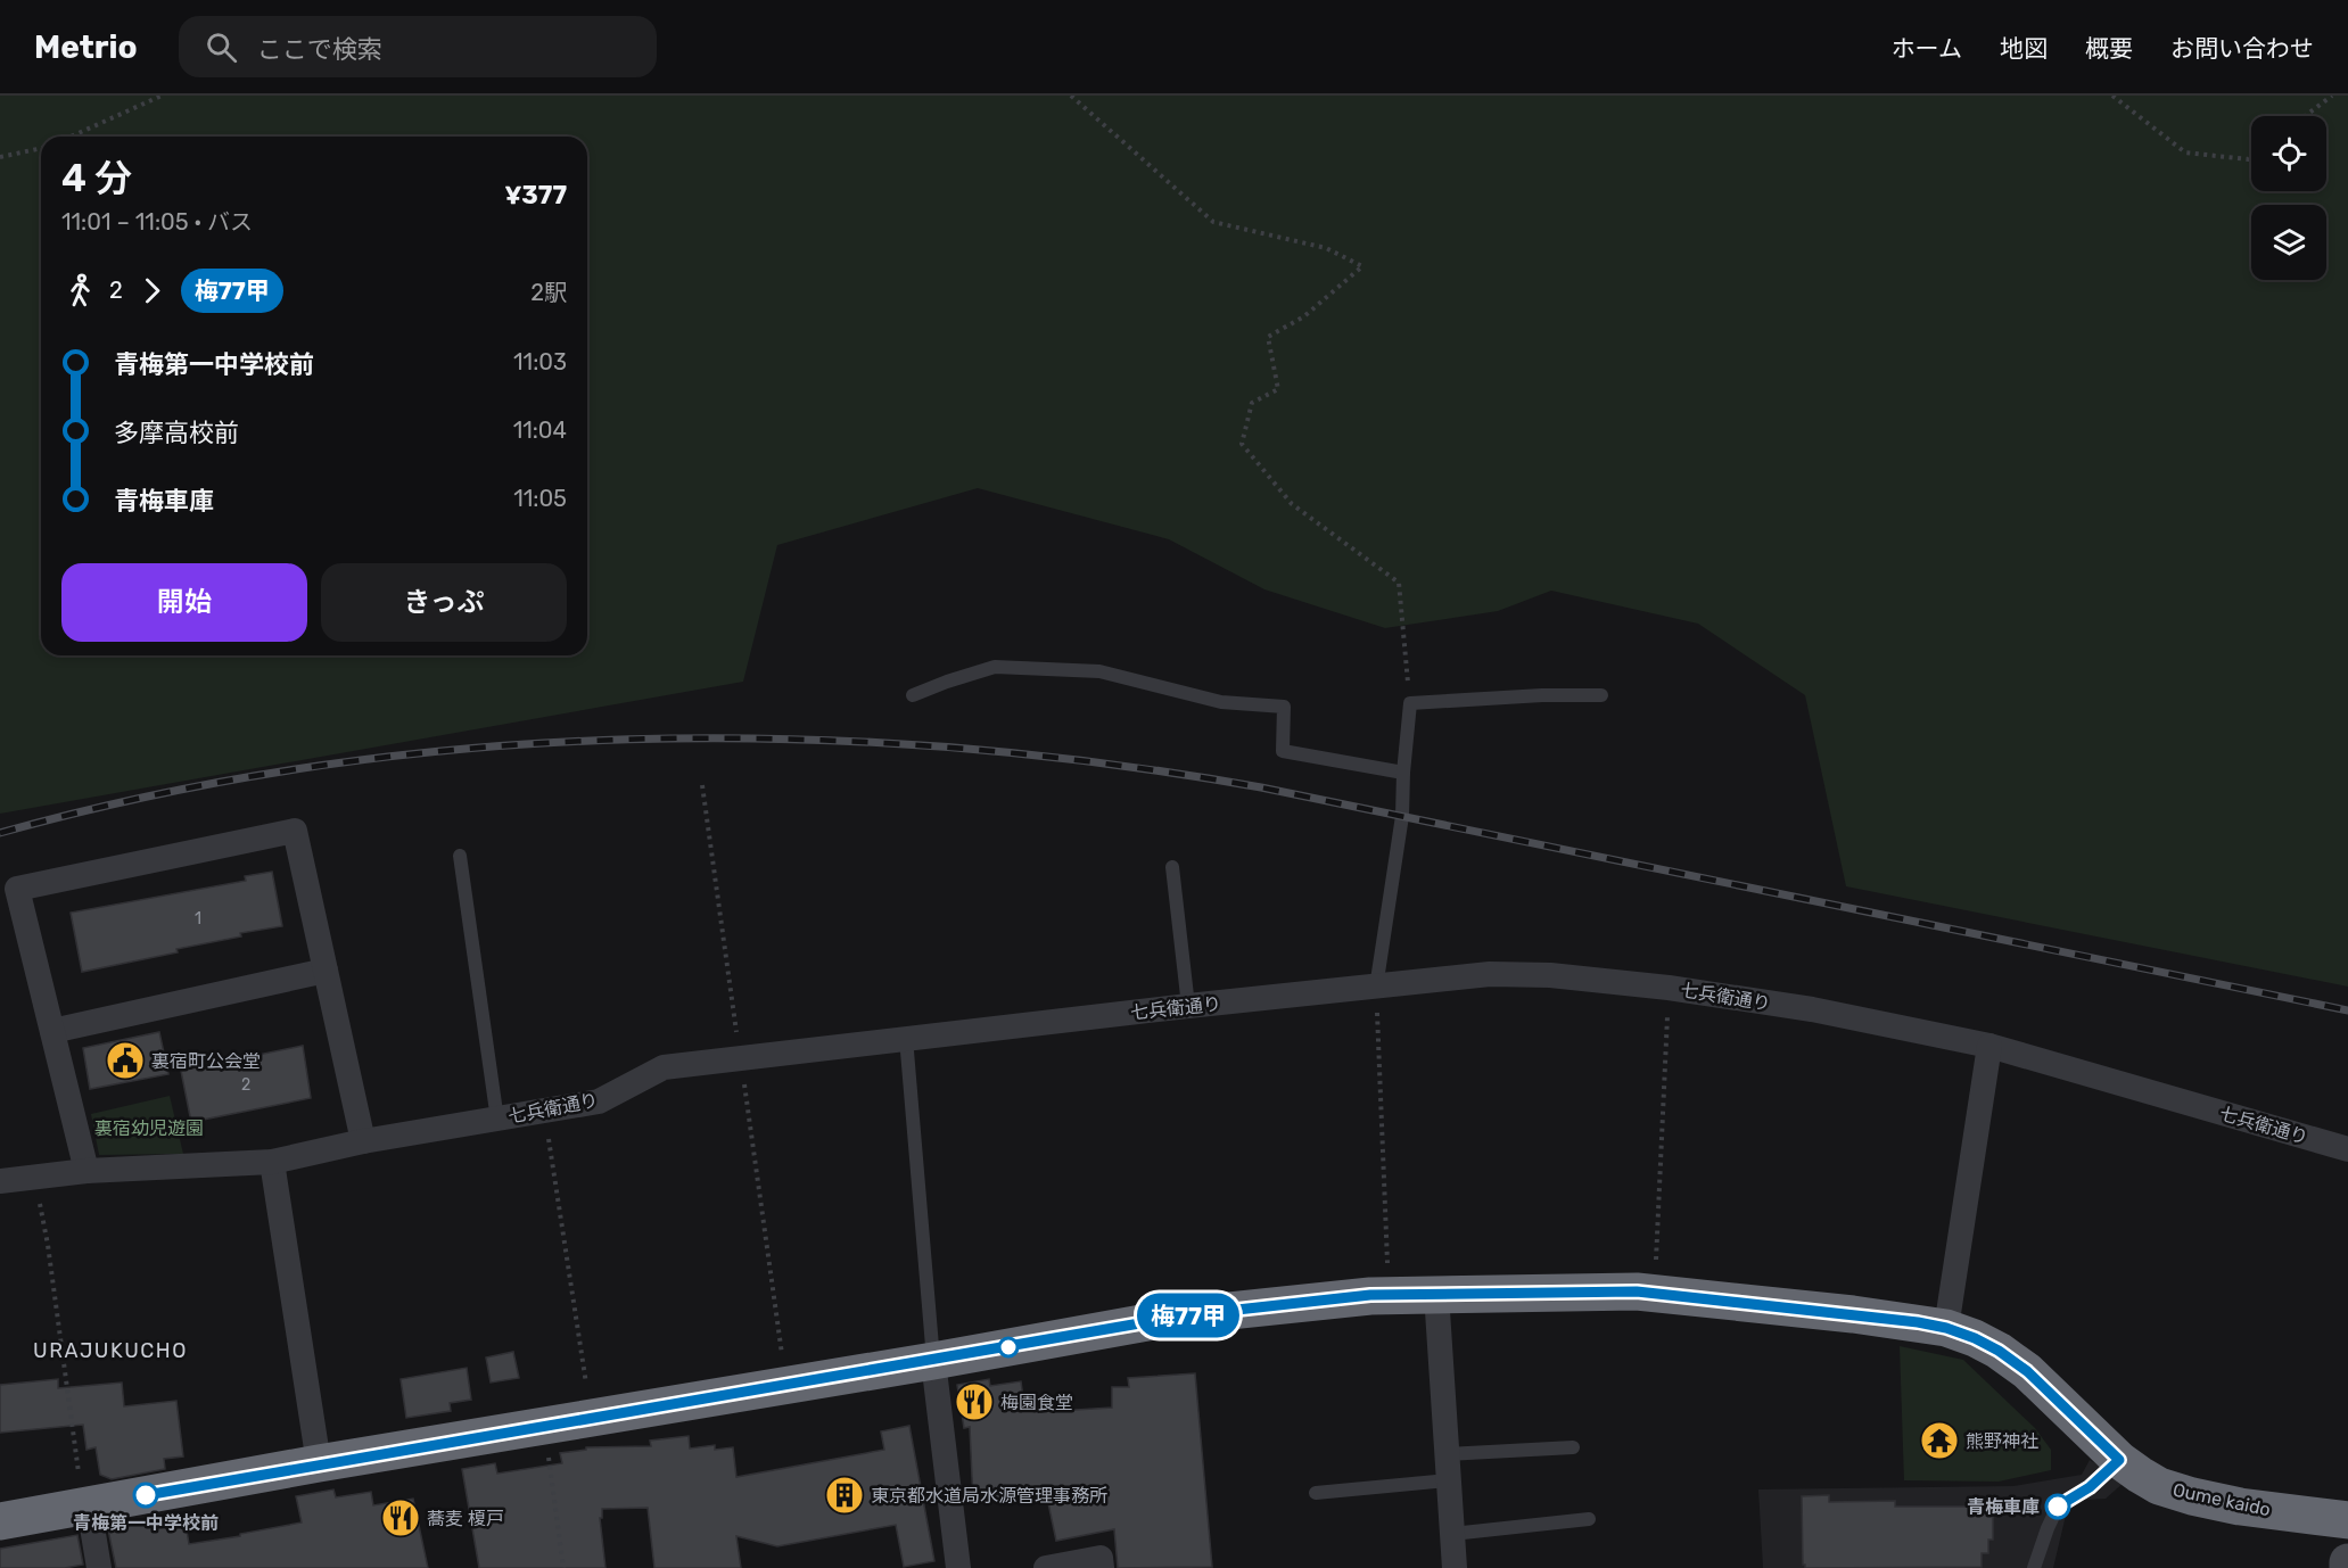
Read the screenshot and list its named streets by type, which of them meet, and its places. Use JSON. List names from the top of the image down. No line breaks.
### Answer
{"streets":{"highway":["Oume kaido"],"street":["七兵衛通り"]},"districts":["URAJUKUCHO"],"parks":["裏宿幼児遊園"],"places":{"public building":["裏宿町公会堂"],"restaurant":["梅園食堂","蕎麦 榎戸"],"temple":["熊野神社"],"other":["青梅第一中学校前","青梅車庫"],"building":["東京都水道局水源管理事務所"]},"lines":["bus line 梅77甲"],"house_numbers":["1","2"],"page":{"header":"Metrio","search":"ここで検索","nav":["ホーム","地図","概要","お問い合わせ"],"on_map":"梅77甲","heading":["4 分","11:01 – 11:05 · バス","¥377"],"legs":["2","梅77甲","2駅"],"list":[{"name":"青梅第一中学校前","value":"11:03"},{"name":"多摩高校前","value":"11:04"},{"name":"青梅車庫","value":"11:05"}],"buttons":["開始","きっぷ"]}}
